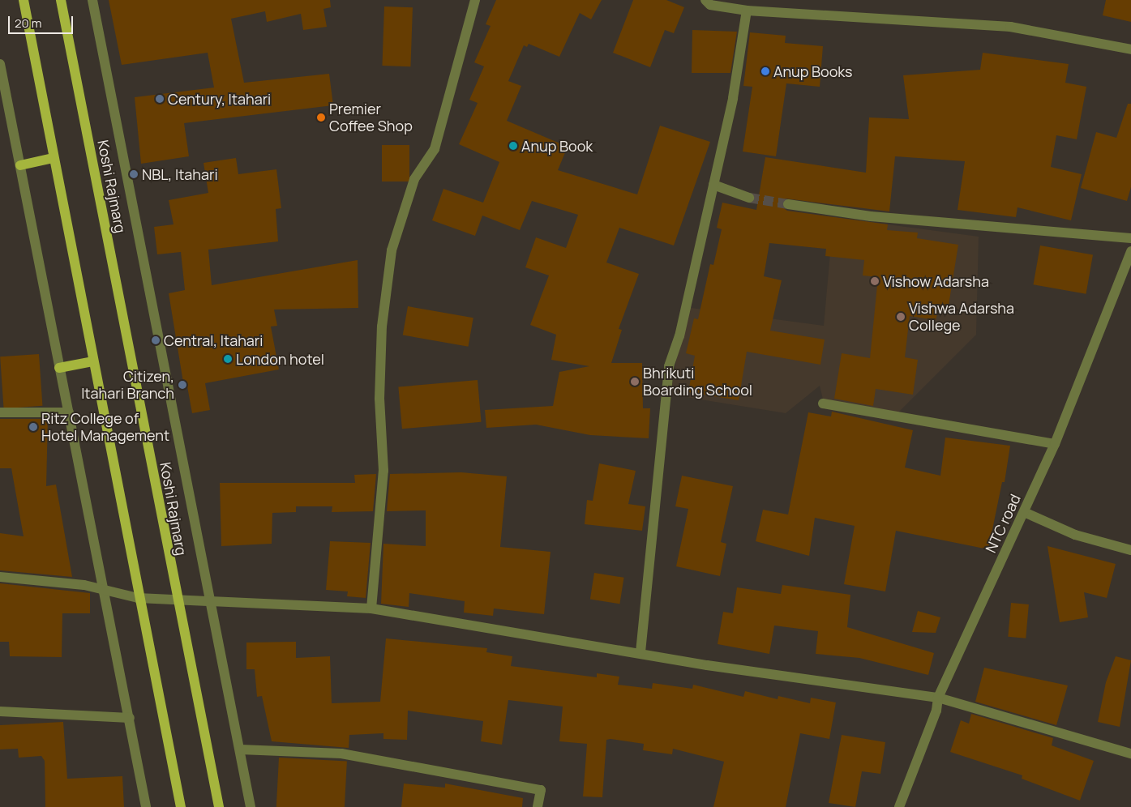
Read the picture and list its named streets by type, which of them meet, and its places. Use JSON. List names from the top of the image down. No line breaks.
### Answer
{"streets":{"main road":["Koshi Rajmarg"],"street":["NTC road"]},"places":["Anup Books","Century, Itahari","Premier Coffee Shop","Anup Book","NBL, Itahari","Vishow Adarsha","Vishwa Adarsha College","Central, Itahari","London hotel","Bhrikuti Boarding School","Citizen, Itahari Branch","Ritz College of Hotel Management"],"scale_bar":"20 m"}
